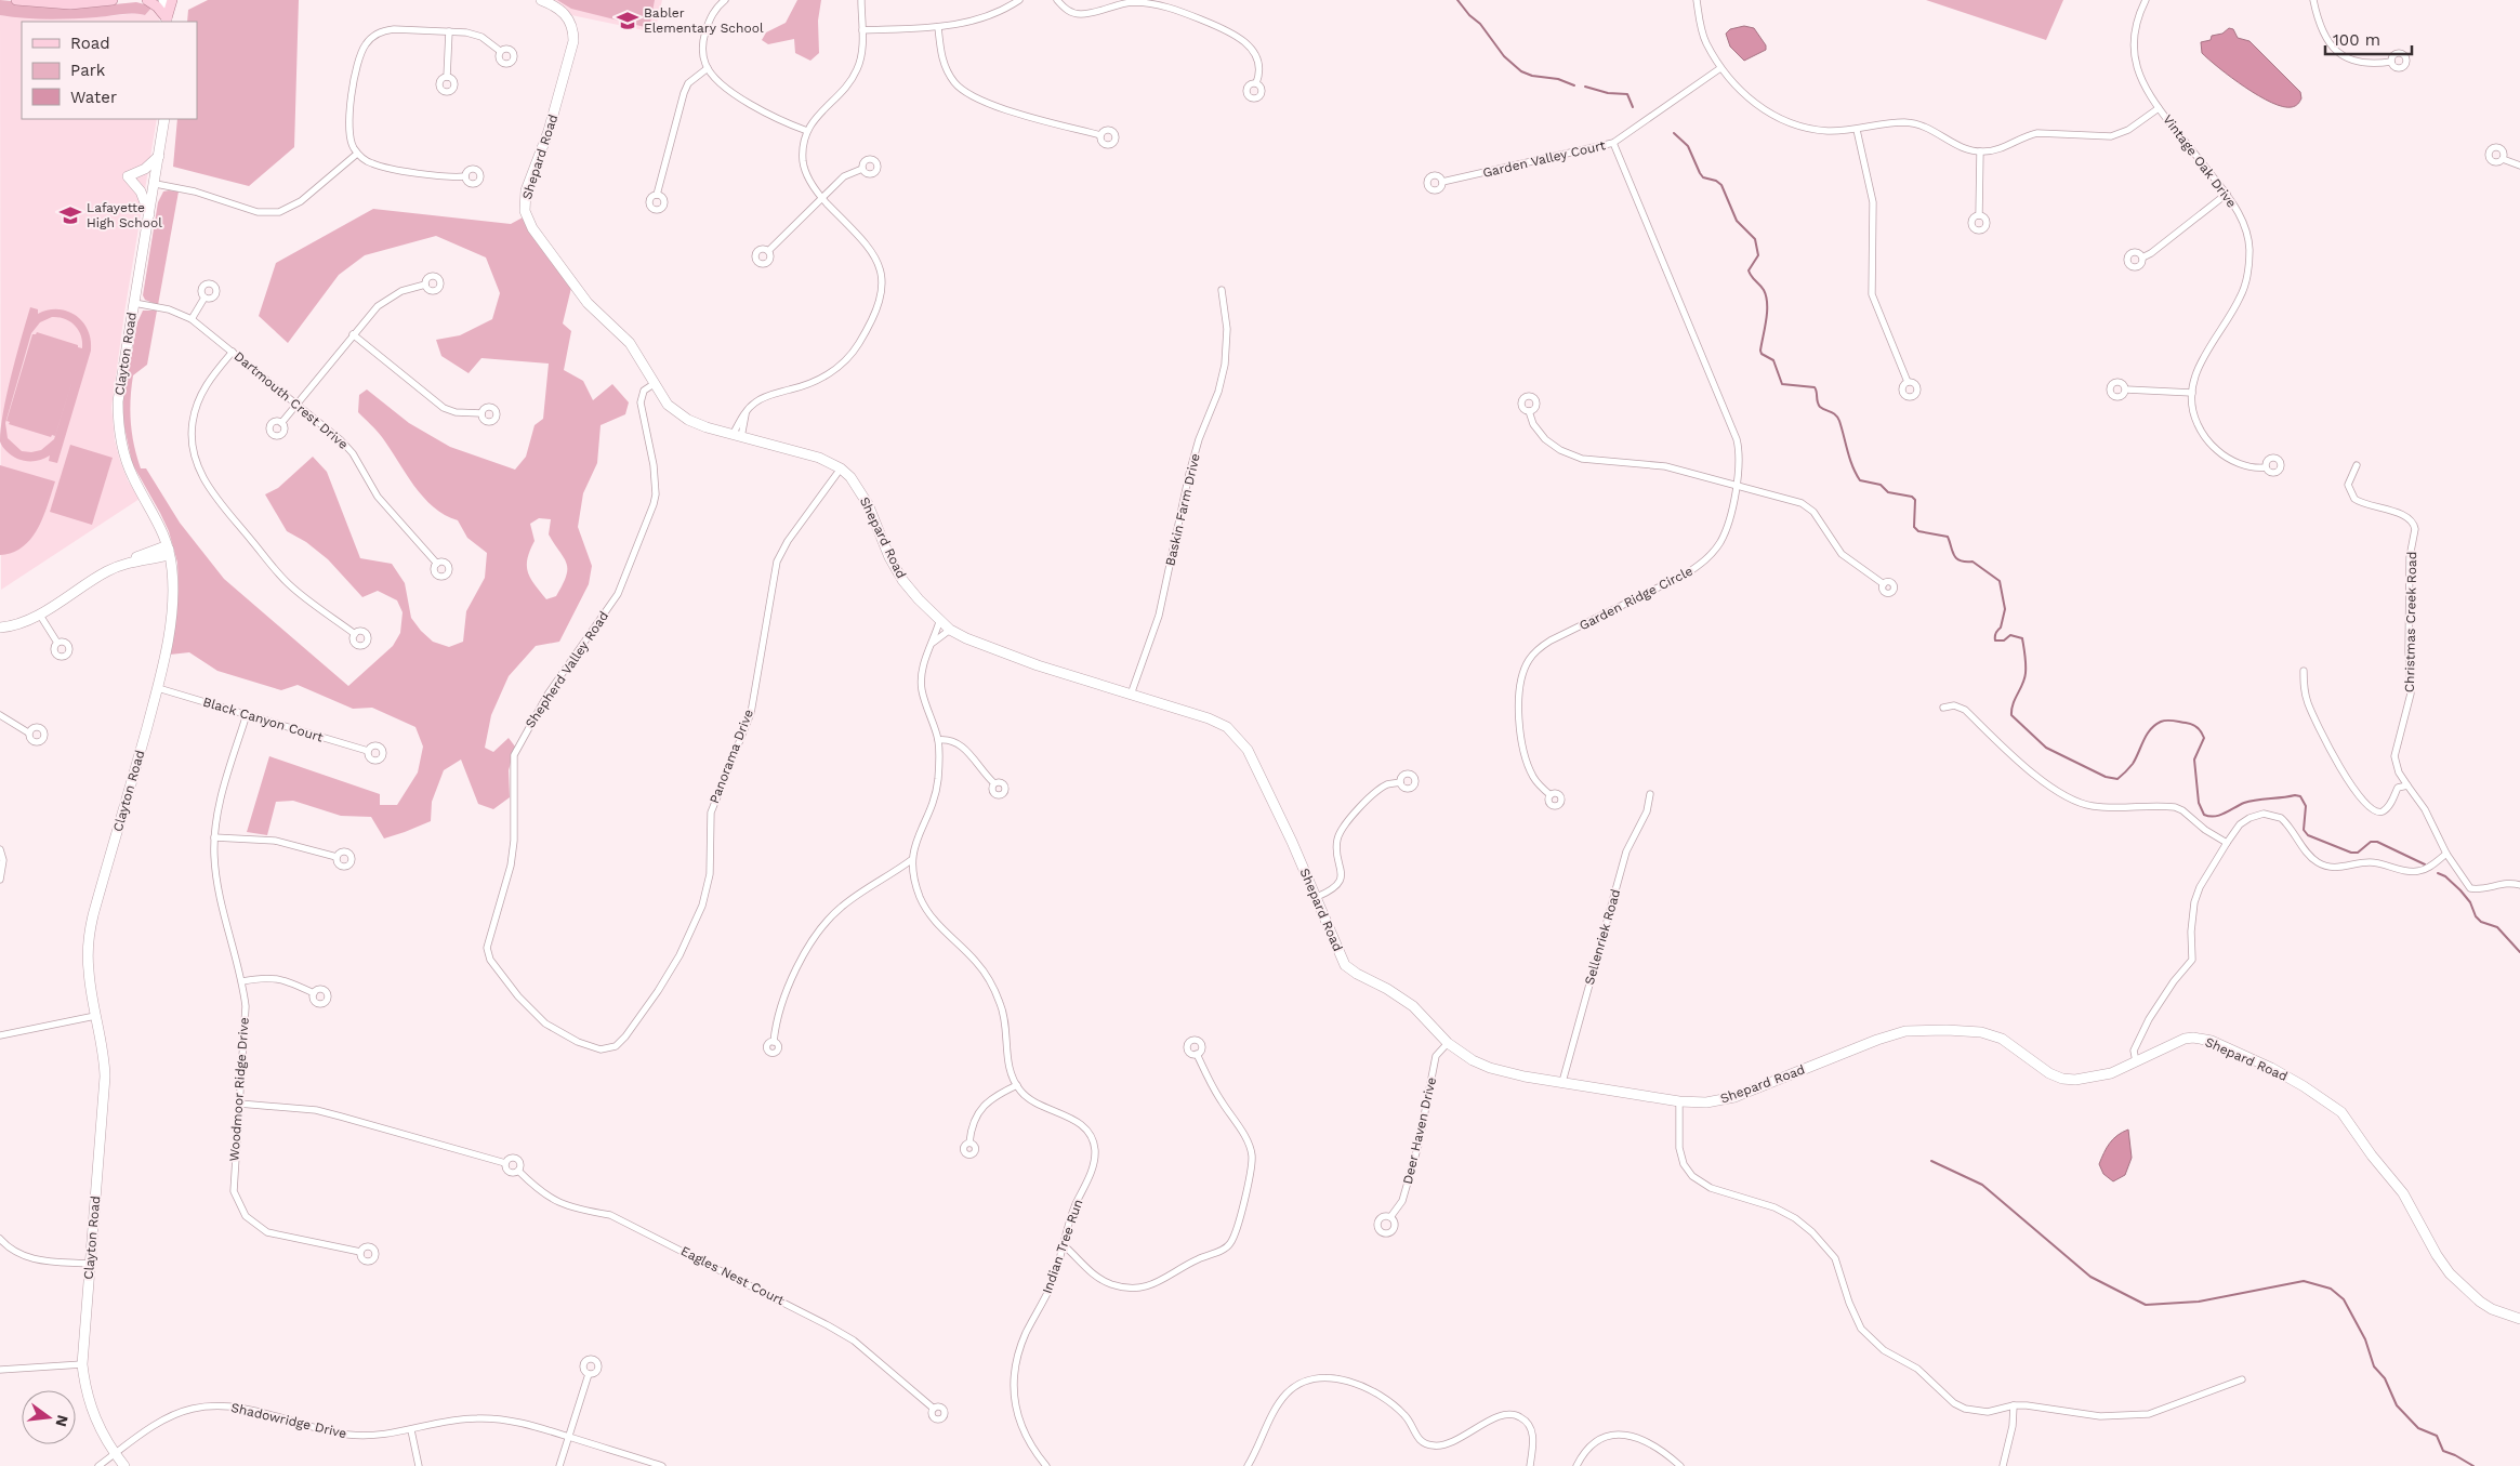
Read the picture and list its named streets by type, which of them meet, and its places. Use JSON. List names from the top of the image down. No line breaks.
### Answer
{"streets":{"street":["Shepard Road","Garden Valley Court","Vintage Oak Drive","Clayton Road","Dartmouth Crest Drive","Baskin Farm Drive","Garden Ridge Circle","Christmas Creek Road","Shepherd Valley Road","Black Canyon Court","Panorama Drive","Sellenriek Road","Woodmoor Ridge Drive","Deer Haven Drive","Indian Tree Run","Eagles Nest Court","Shadowridge Drive"]},"crossings":[["Shepard Road","Baskin Farm Drive"],["Shepard Road","Shepherd Valley Road"],["Shepard Road","Panorama Drive"],["Shepard Road","Sellenriek Road"],["Shepard Road","Deer Haven Drive"],["Garden Valley Court","Garden Ridge Circle"],["Clayton Road","Dartmouth Crest Drive"],["Clayton Road","Black Canyon Court"],["Clayton Road","Shadowridge Drive"],["Shepherd Valley Road","Panorama Drive"],["Black Canyon Court","Woodmoor Ridge Drive"],["Woodmoor Ridge Drive","Eagles Nest Court"]],"places":{"school or university":["Babler Elementary School","Lafayette High School"]},"legend":["Road","Park","Water"],"scale_bar":"100 m","north":"right"}
